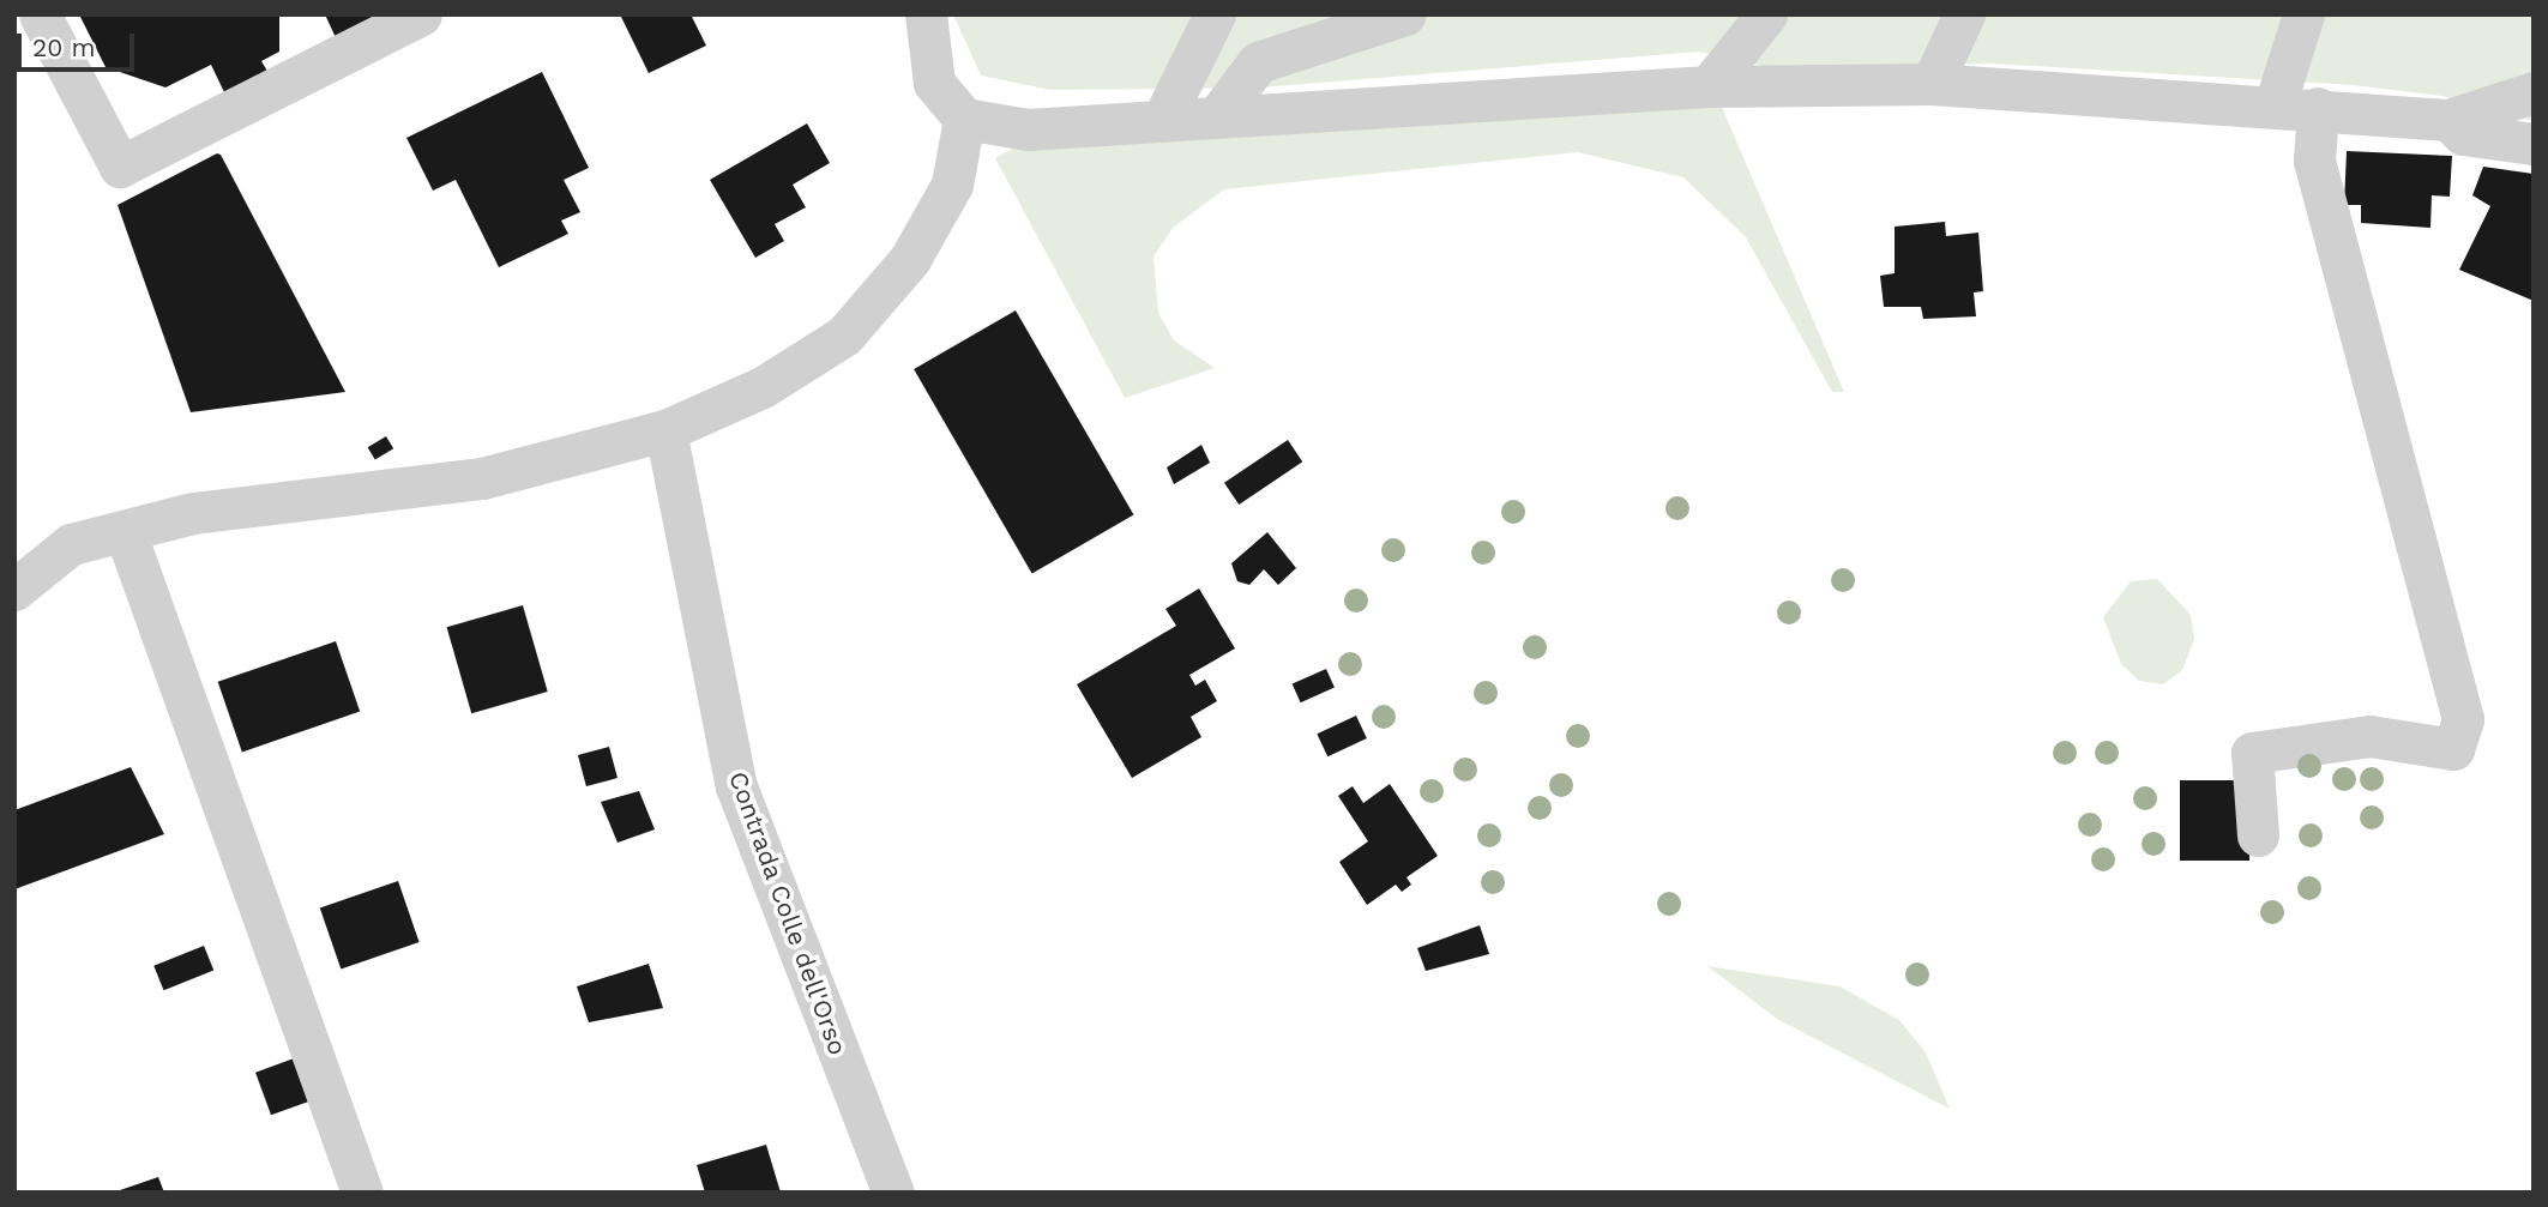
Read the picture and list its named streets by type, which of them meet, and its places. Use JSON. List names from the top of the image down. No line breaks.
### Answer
{"streets":{"street":["Contrada Colle dell'Orso"]},"scale_bar":"20 m"}
